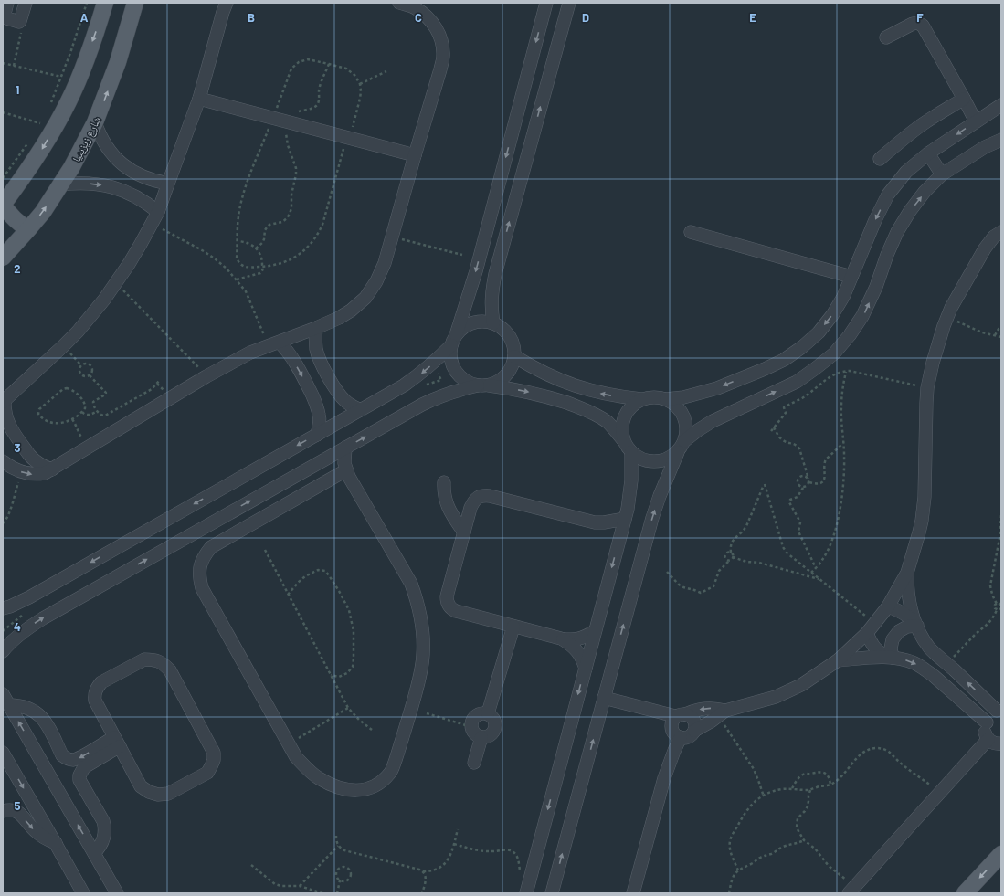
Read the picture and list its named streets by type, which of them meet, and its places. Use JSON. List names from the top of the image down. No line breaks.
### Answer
{"streets":{"main road":["شارع زيزينيا"]},"grid":{"columns":["A","B","C","D","E","F"],"rows":["1","2","3","4","5"]}}
